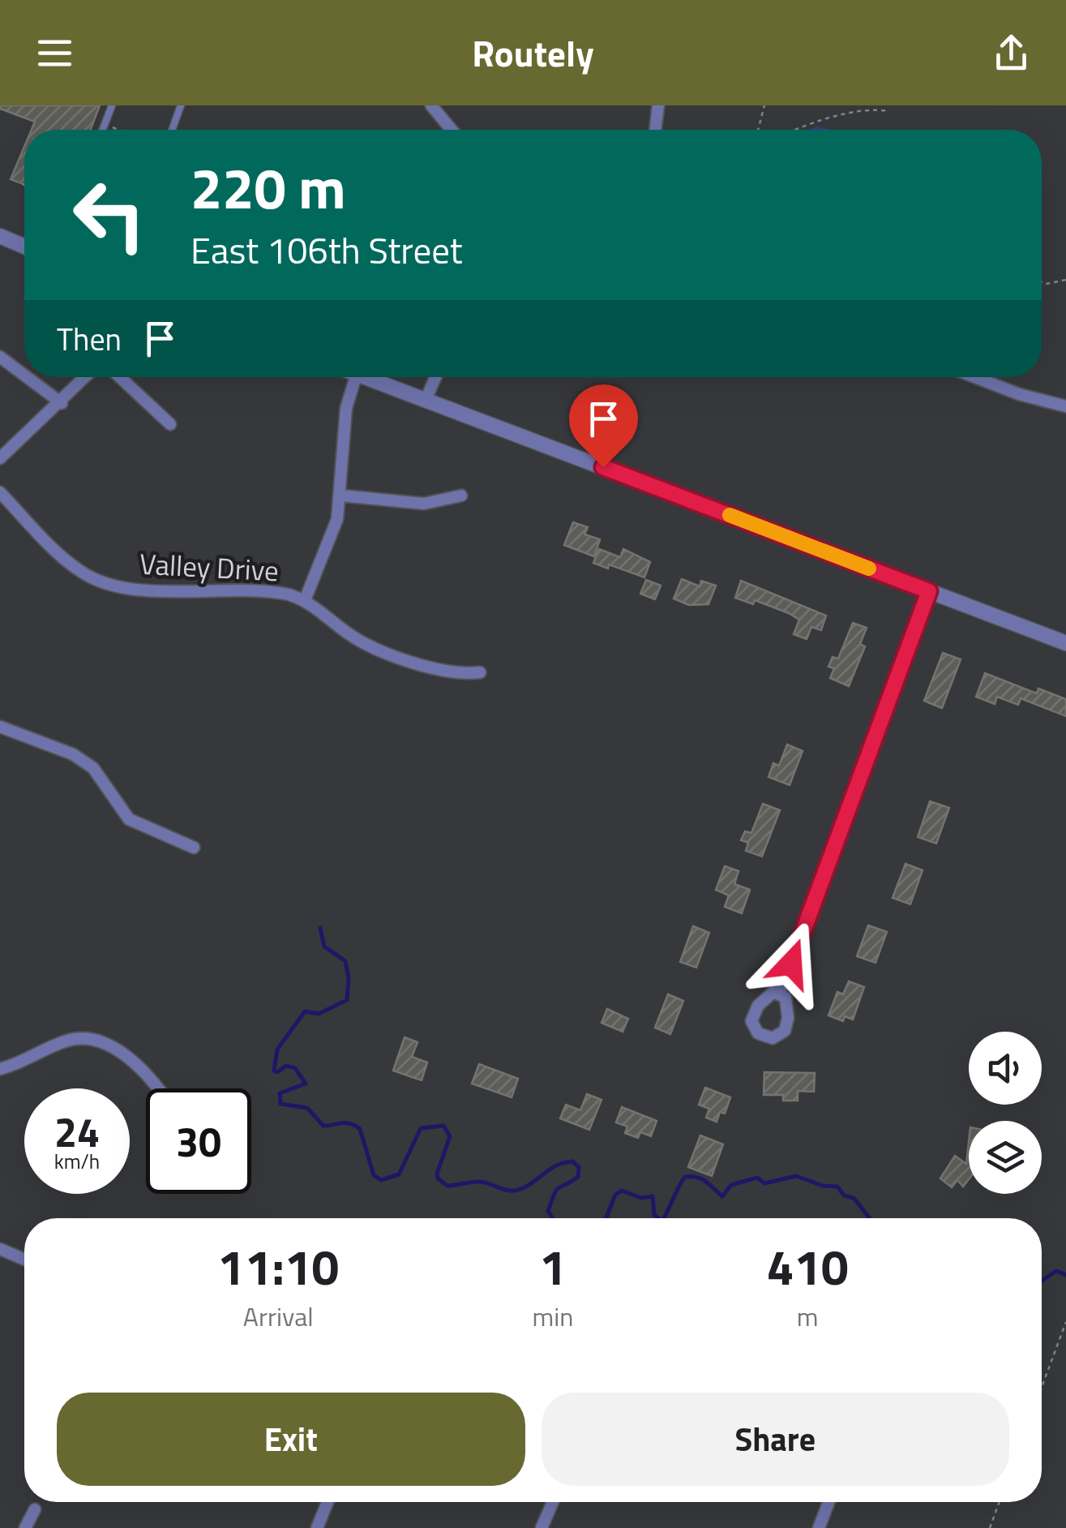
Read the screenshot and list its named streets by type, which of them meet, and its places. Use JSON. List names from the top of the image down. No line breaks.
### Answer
{"streets":{"street":["Valley Drive"]},"page":{"header":"Routely","turn":["220 m","East 106th Street"],"then":"Then","speed":"24 km/h","limit":"30","eta":["11:10","Arrival","1","min","410","m"],"buttons":["Exit","Share"]}}
